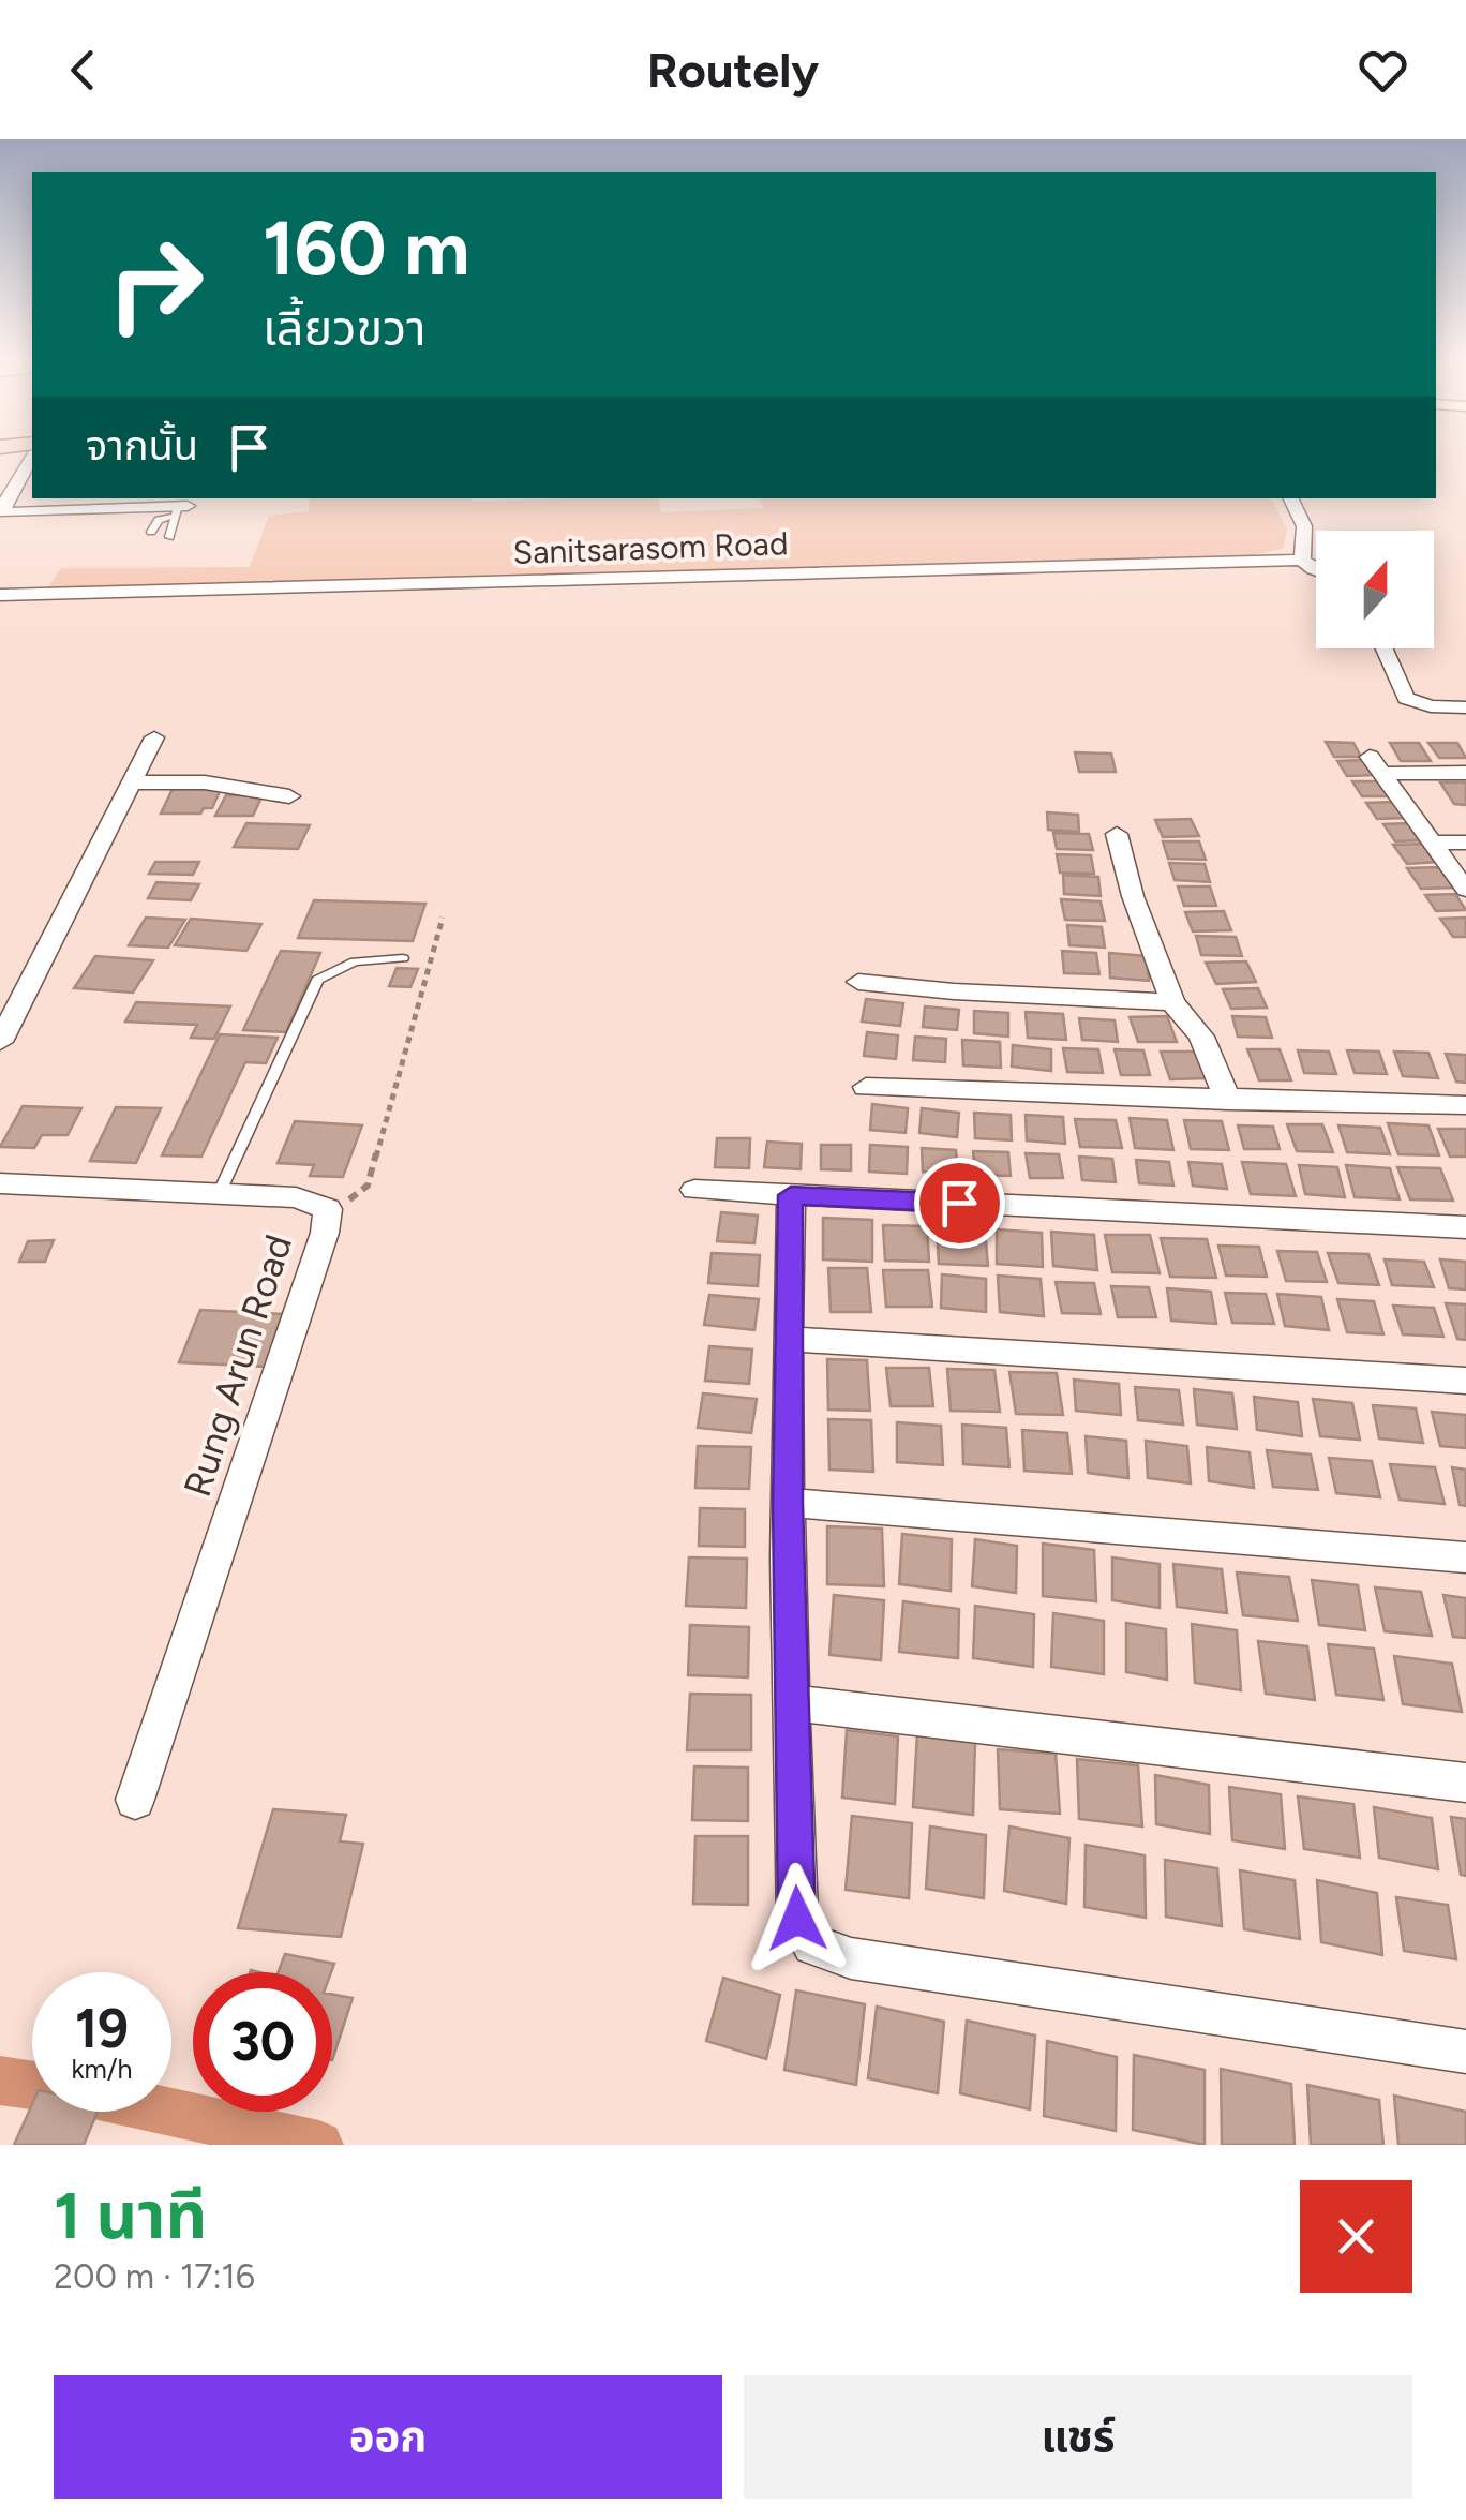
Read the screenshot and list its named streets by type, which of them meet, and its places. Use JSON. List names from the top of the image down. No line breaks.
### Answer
{"streets":{"street":["Sanitsarasom Road","Rung Arun Road"]},"north":"top","page":{"header":"Routely","turn":["160 m","เลี้ยวขวา"],"then":"จากนั้น","speed":"19 km/h","limit":"30","heading":["1 นาที","200 m · 17:16"],"buttons":["ออก","แชร์"]}}
